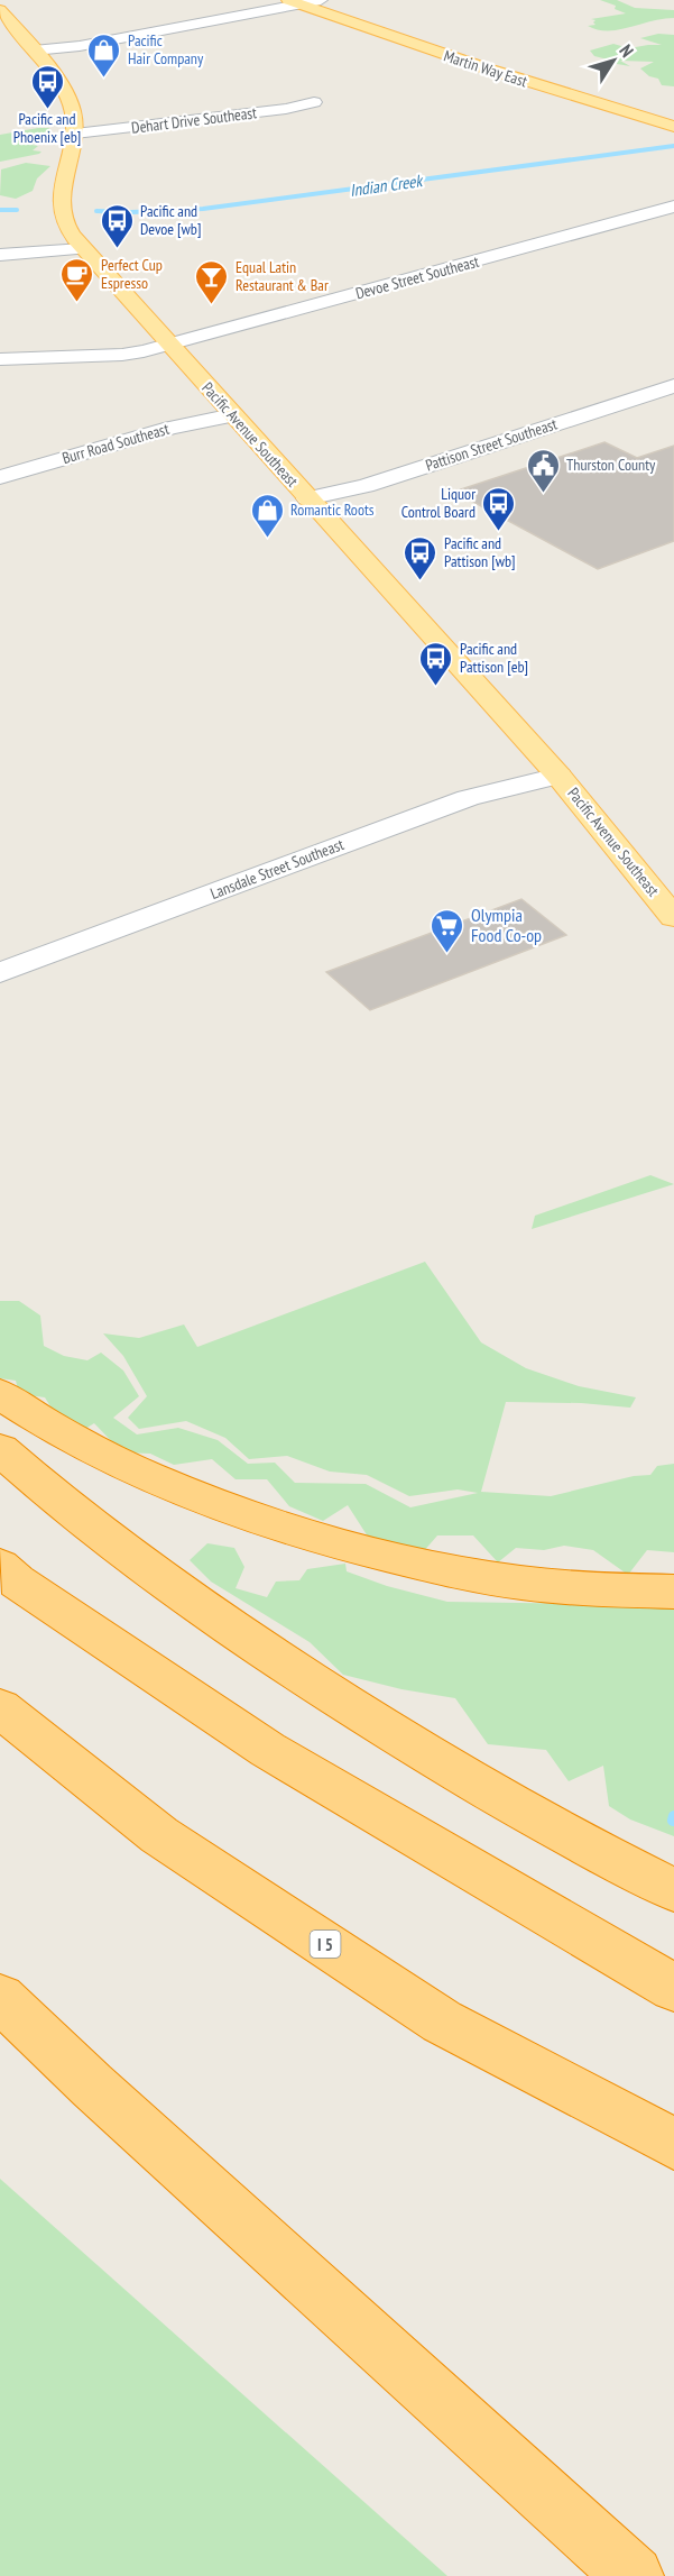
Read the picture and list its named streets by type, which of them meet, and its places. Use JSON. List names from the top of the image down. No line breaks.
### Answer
{"streets":{"highway":["I 5"],"main road":["Martin Way East","Pacific Avenue Southeast"],"street":["Dehart Drive Southeast","Devoe Street Southeast","Burr Road Southeast","Pattison Street Southeast","Lansdale Street Southeast"]},"crossings":[["Dehart Drive Southeast","Pacific Avenue Southeast"],["Devoe Street Southeast","Pacific Avenue Southeast"],["Pacific Avenue Southeast","Burr Road Southeast"],["Pacific Avenue Southeast","Pattison Street Southeast"],["Pacific Avenue Southeast","Lansdale Street Southeast"]],"water":["Indian Creek"],"places":{"shop":["Pacific Hair Company","Romantic Roots"],"bus stop":["Pacific and Phoenix [eb]","Pacific and Devoe [wb]","Liquor Control Board","Pacific and Pattison [wb]","Pacific and Pattison [eb]"],"cafe":["Perfect Cup Espresso"],"bar":["Equal Latin Restaurant & Bar"],"public building":["Thurston County"],"supermarket":["Olympia Food Co-op"]},"north":"top right"}
